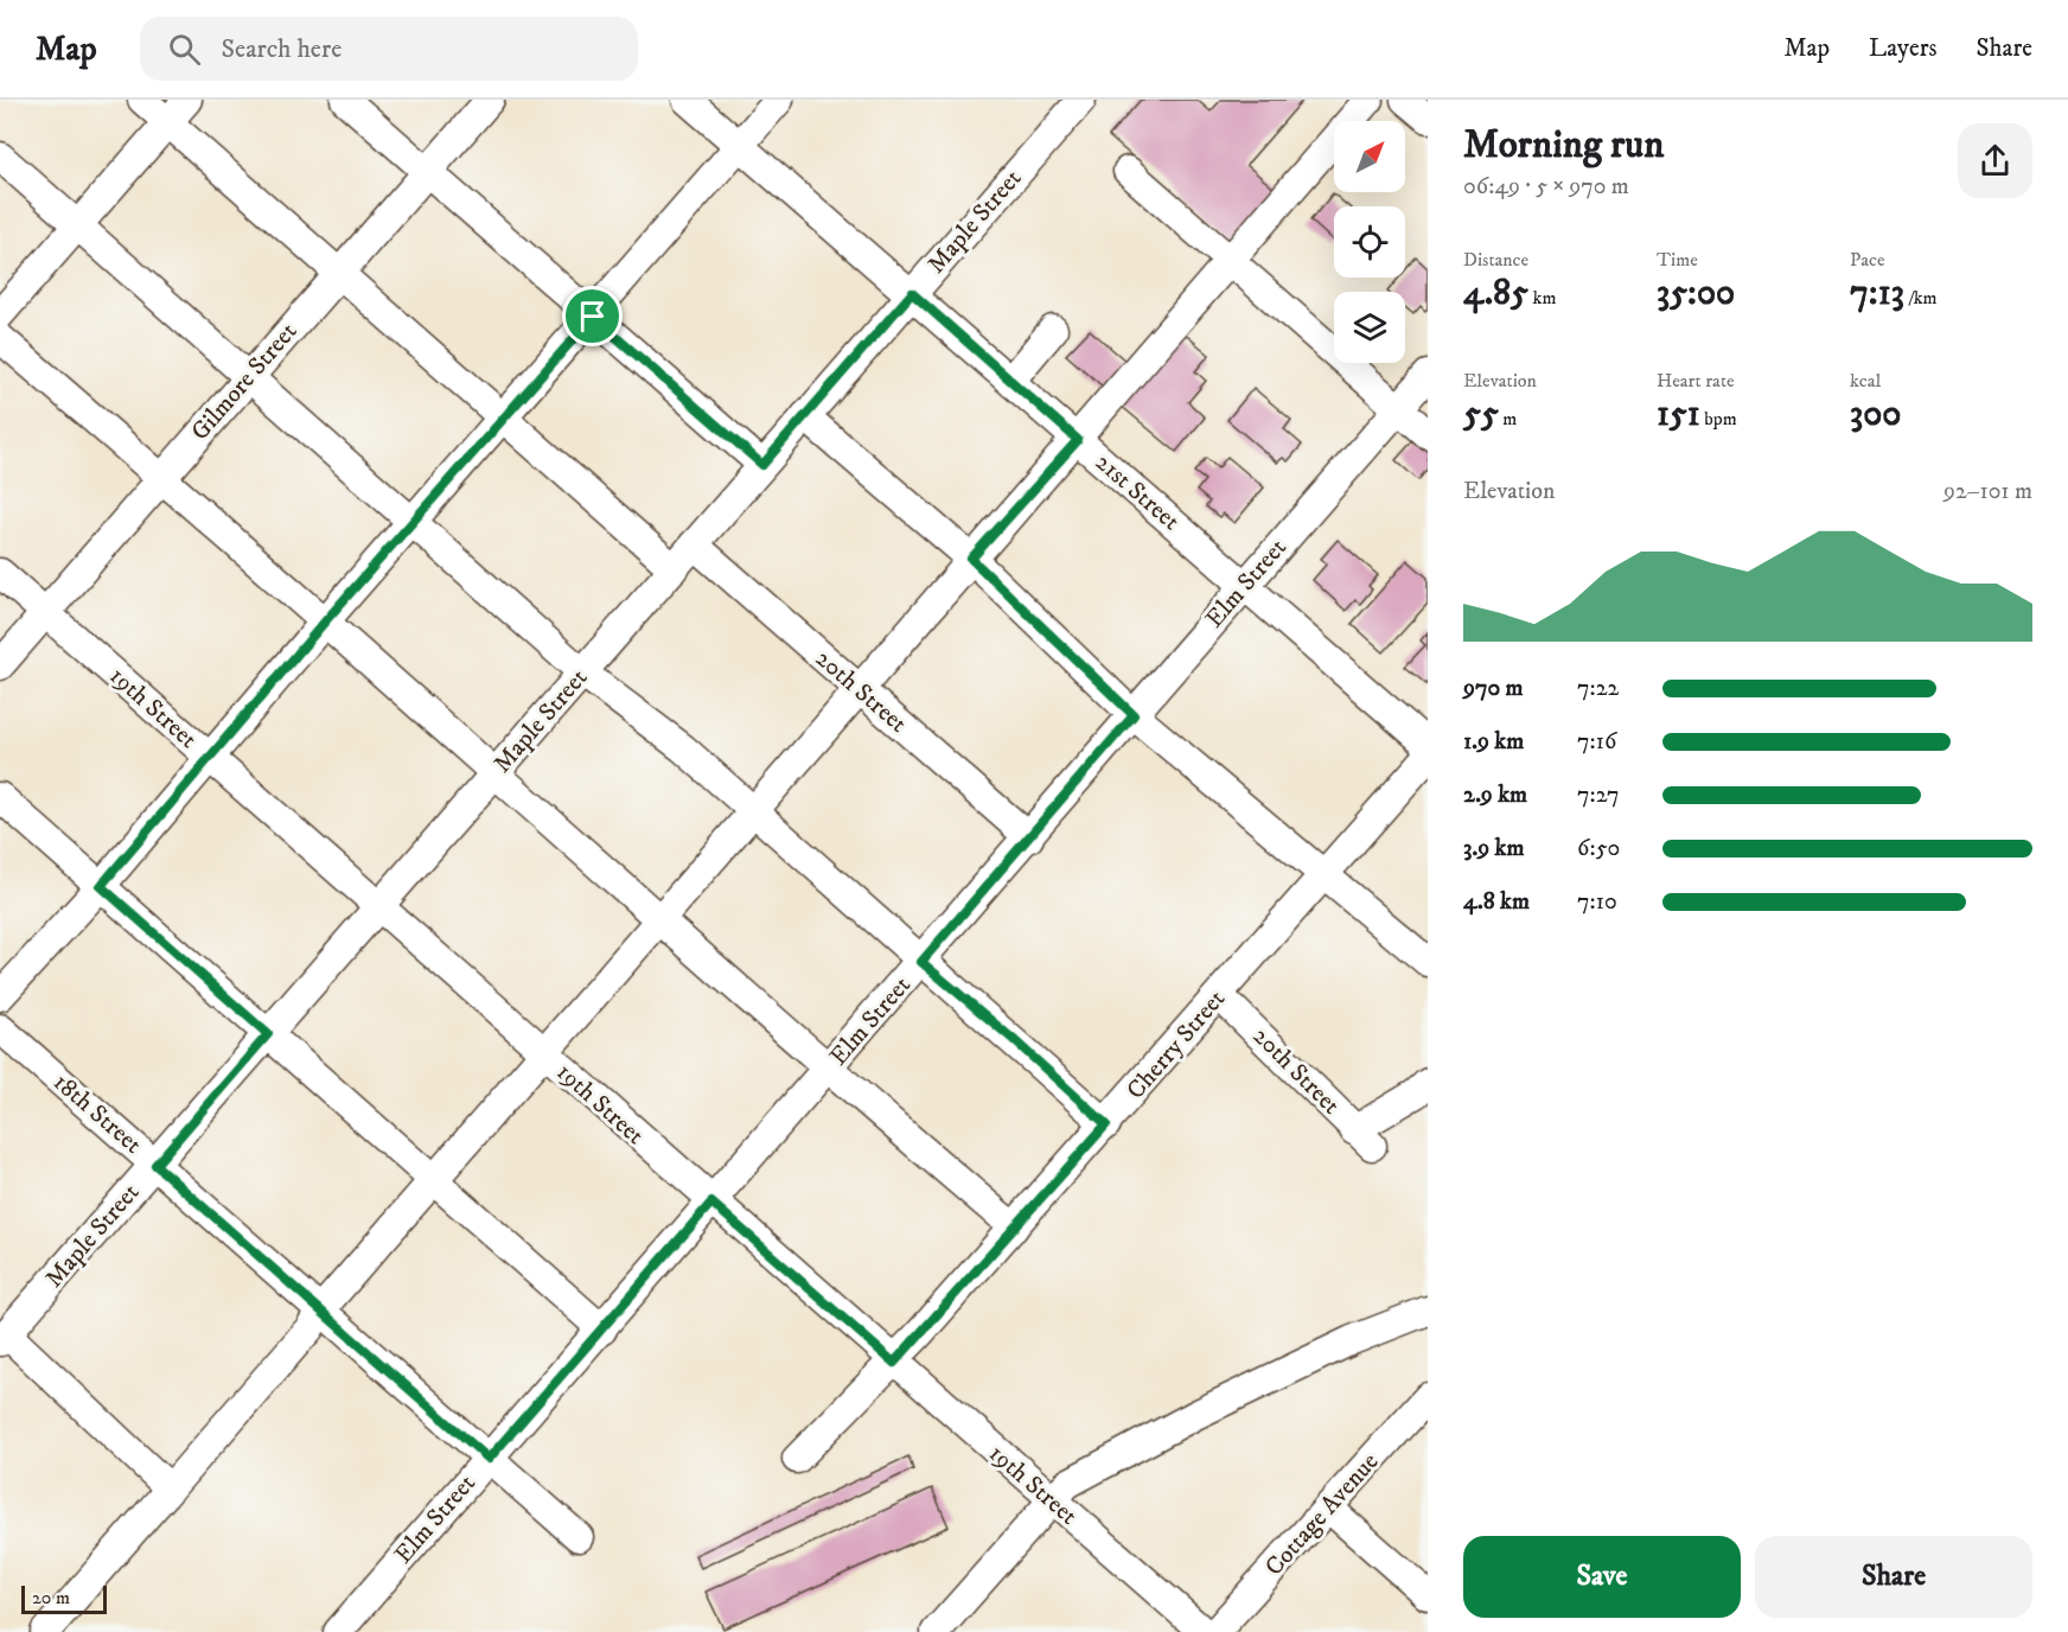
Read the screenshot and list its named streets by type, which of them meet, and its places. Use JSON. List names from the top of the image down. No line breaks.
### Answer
{"streets":{"street":["Maple Street","Gilmore Street","21st Street","Elm Street","20th Street","19th Street","Cherry Street","18th Street","Cottage Avenue"]},"crossings":[["Maple Street","21st Street"],["Maple Street","20th Street"],["Maple Street","19th Street"],["Maple Street","18th Street"],["Gilmore Street","19th Street"],["21st Street","Elm Street"],["Elm Street","20th Street"],["Elm Street","19th Street"],["Elm Street","18th Street"],["20th Street","Cherry Street"],["19th Street","Cherry Street"]],"scale_bar":"20 m","north":"top right","page":{"header":"Map","search":"Search here","nav":["Map","Layers","Share"],"heading":["Morning run","06:49 · 5 × 970 m"],"stats":[["Distance","4.85 km"],["Time","35:00"],["Pace","7:13 /km"],["Elevation","55 m"],["Heart rate","151 bpm"],["kcal","300"]],"chart":["Elevation","92–101 m"],"list":[{"name":"970 m","note":"7:22"},{"name":"1.9 km","note":"7:16"},{"name":"2.9 km","note":"7:27"},{"name":"3.9 km","note":"6:50"},{"name":"4.8 km","note":"7:10"}],"buttons":["Save","Share"],"scale":"20 m"}}
